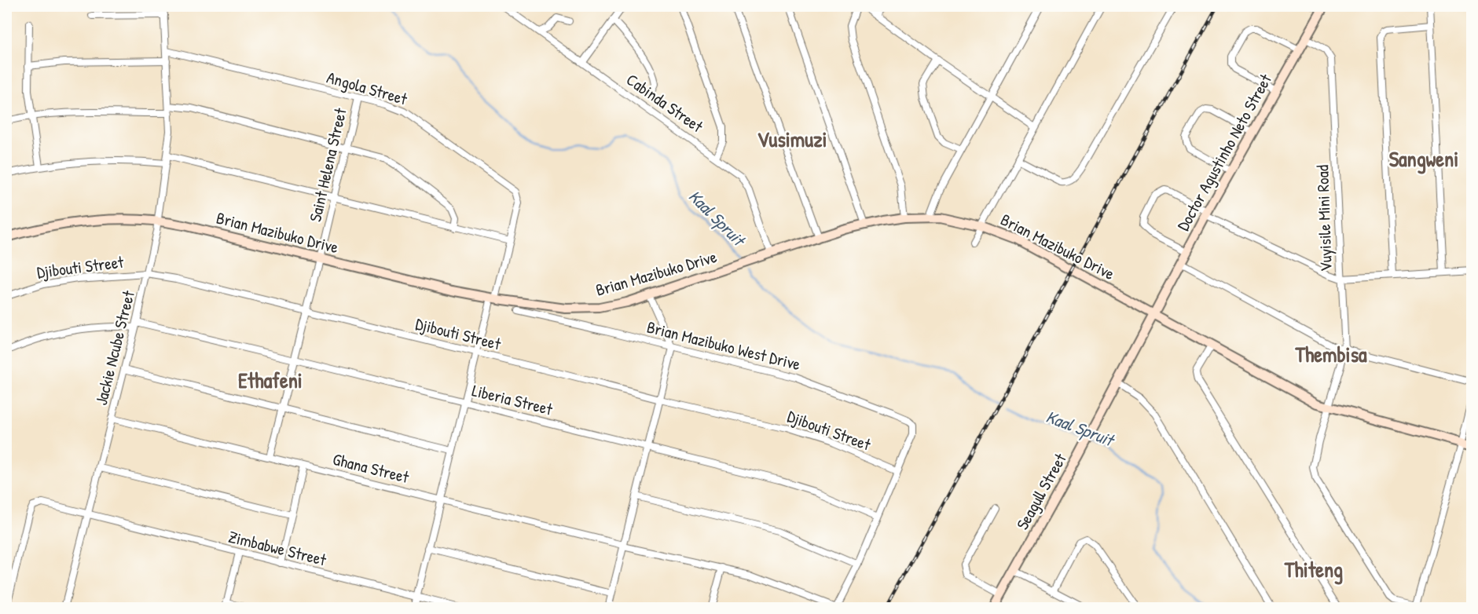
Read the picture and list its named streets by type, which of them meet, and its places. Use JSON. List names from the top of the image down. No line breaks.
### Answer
{"streets":{"street":["Angola Street","Cabinda Street","Doctor Agustinho Neto Street","Saint Helena Street","Vuyisile Mini Road","Brian Mazibuko Drive","Djibouti Street","Brian Mazibuko West Drive","Jackie Ncube Street","Liberia Street","Ghana Street","Seagull Street","Zimbabwe Street"]},"crossings":[["Angola Street","Saint Helena Street"],["Angola Street","Brian Mazibuko Drive"],["Angola Street","Djibouti Street"],["Angola Street","Jackie Ncube Street"],["Angola Street","Liberia Street"],["Angola Street","Ghana Street"],["Angola Street","Zimbabwe Street"],["Cabinda Street","Brian Mazibuko Drive"],["Doctor Agustinho Neto Street","Vuyisile Mini Road"],["Doctor Agustinho Neto Street","Brian Mazibuko Drive"],["Doctor Agustinho Neto Street","Seagull Street"],["Saint Helena Street","Brian Mazibuko Drive"],["Saint Helena Street","Djibouti Street"],["Saint Helena Street","Liberia Street"],["Saint Helena Street","Ghana Street"],["Vuyisile Mini Road","Brian Mazibuko Drive"],["Brian Mazibuko Drive","Jackie Ncube Street"],["Brian Mazibuko Drive","Seagull Street"],["Djibouti Street","Brian Mazibuko West Drive"],["Djibouti Street","Jackie Ncube Street"],["Jackie Ncube Street","Liberia Street"],["Jackie Ncube Street","Ghana Street"],["Jackie Ncube Street","Zimbabwe Street"]],"districts":["Vusimuzi","Sangweni","Thembisa","Ethafeni","Thiteng"],"water":["Kaal Spruit"]}
